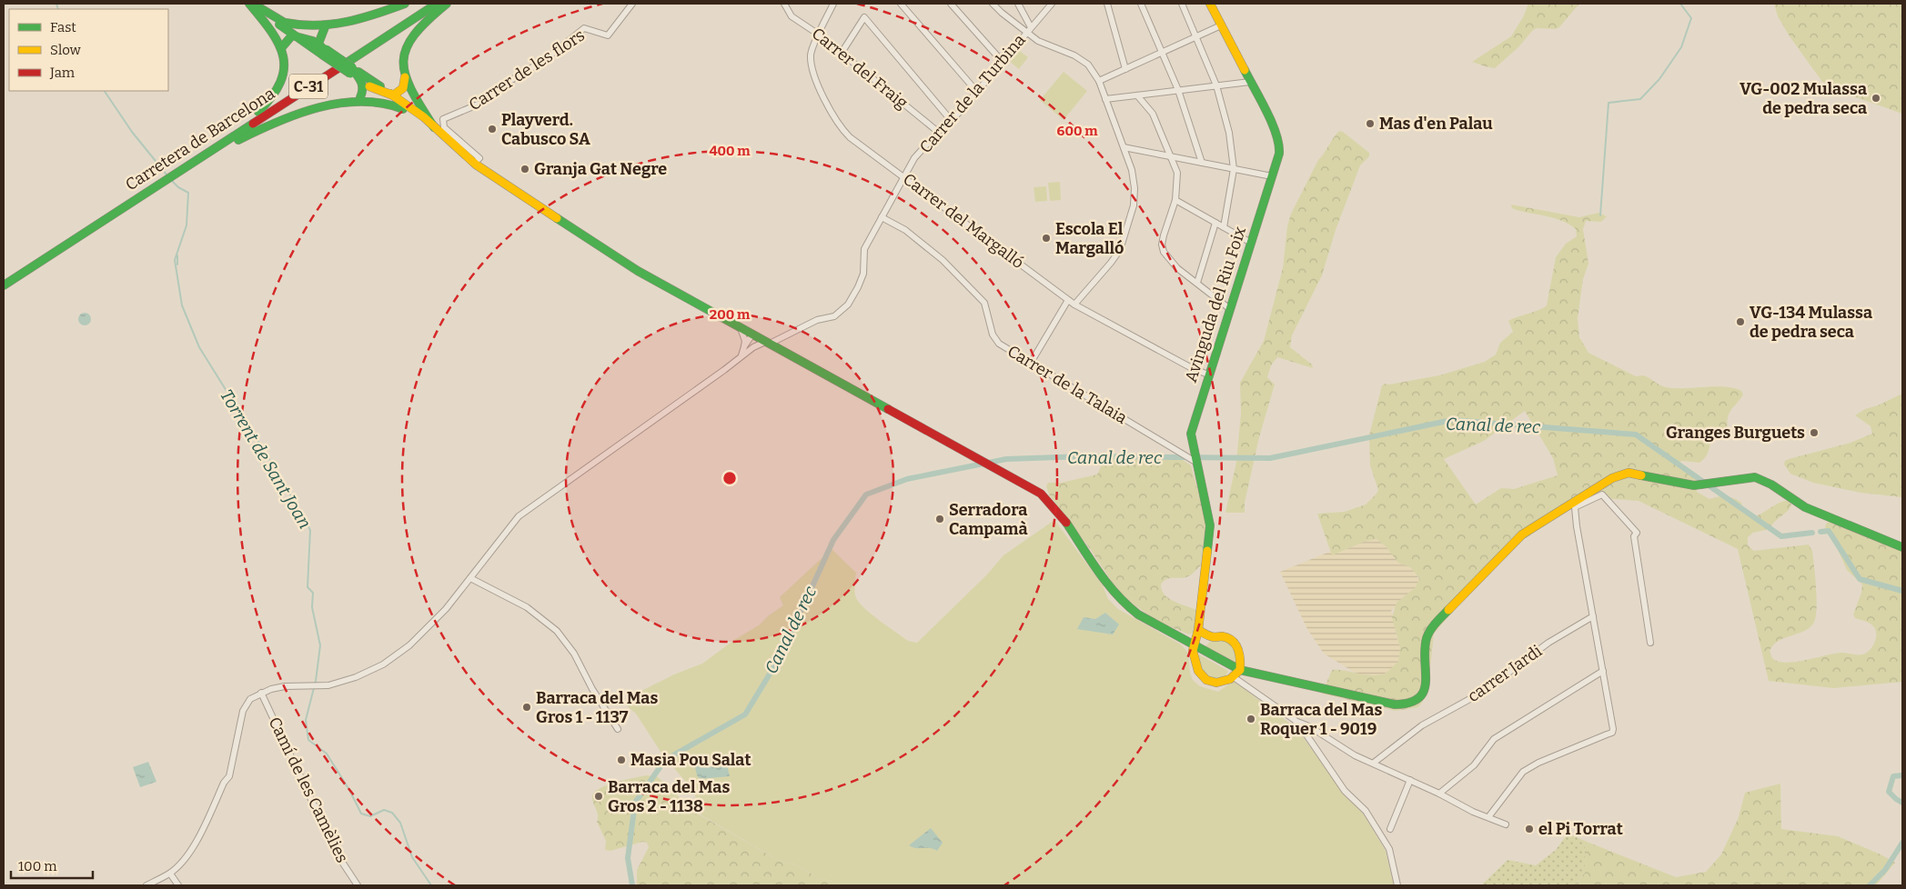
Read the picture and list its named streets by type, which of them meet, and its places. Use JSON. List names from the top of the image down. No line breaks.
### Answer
{"streets":{"main road":["C-31","Carretera de Barcelona","Avinguda del Riu Foix"],"street":["Carrer del Fraig","Carrer de les flors","Carrer de la Turbina","Carrer del Margalló","Carrer de la Talaia","carrer Jardi","Camí de les Camèlies"]},"crossings":[["Carrer del Fraig","Carrer de la Turbina"],["Carrer del Fraig","Carrer del Margalló"],["Carrer de la Turbina","Carrer del Margalló"],["Carrer de la Turbina","Carrer de la Talaia"],["Carrer de la Turbina","Camí de les Camèlies"],["Carrer del Margalló","Avinguda del Riu Foix"],["Avinguda del Riu Foix","Carrer de la Talaia"]],"water":["Canal de rec","Torrent de Sant Joan"],"places":["VG-002 Mulassa de pedra seca","Mas d'en Palau","Playverd. Cabusco SA","Granja Gat Negre","Escola El Margalló","VG-134 Mulassa de pedra seca","Granges Burguets","Serradora Campamà","Barraca del Mas Gros 1 - 1137","Barraca del Mas Roquer 1 - 9019","Masia Pou Salat","Barraca del Mas Gros 2 - 1138","el Pi Torrat"],"legend":["Fast","Slow","Jam"],"scale_bar":"100 m","rings":["600 m","400 m","200 m"]}
